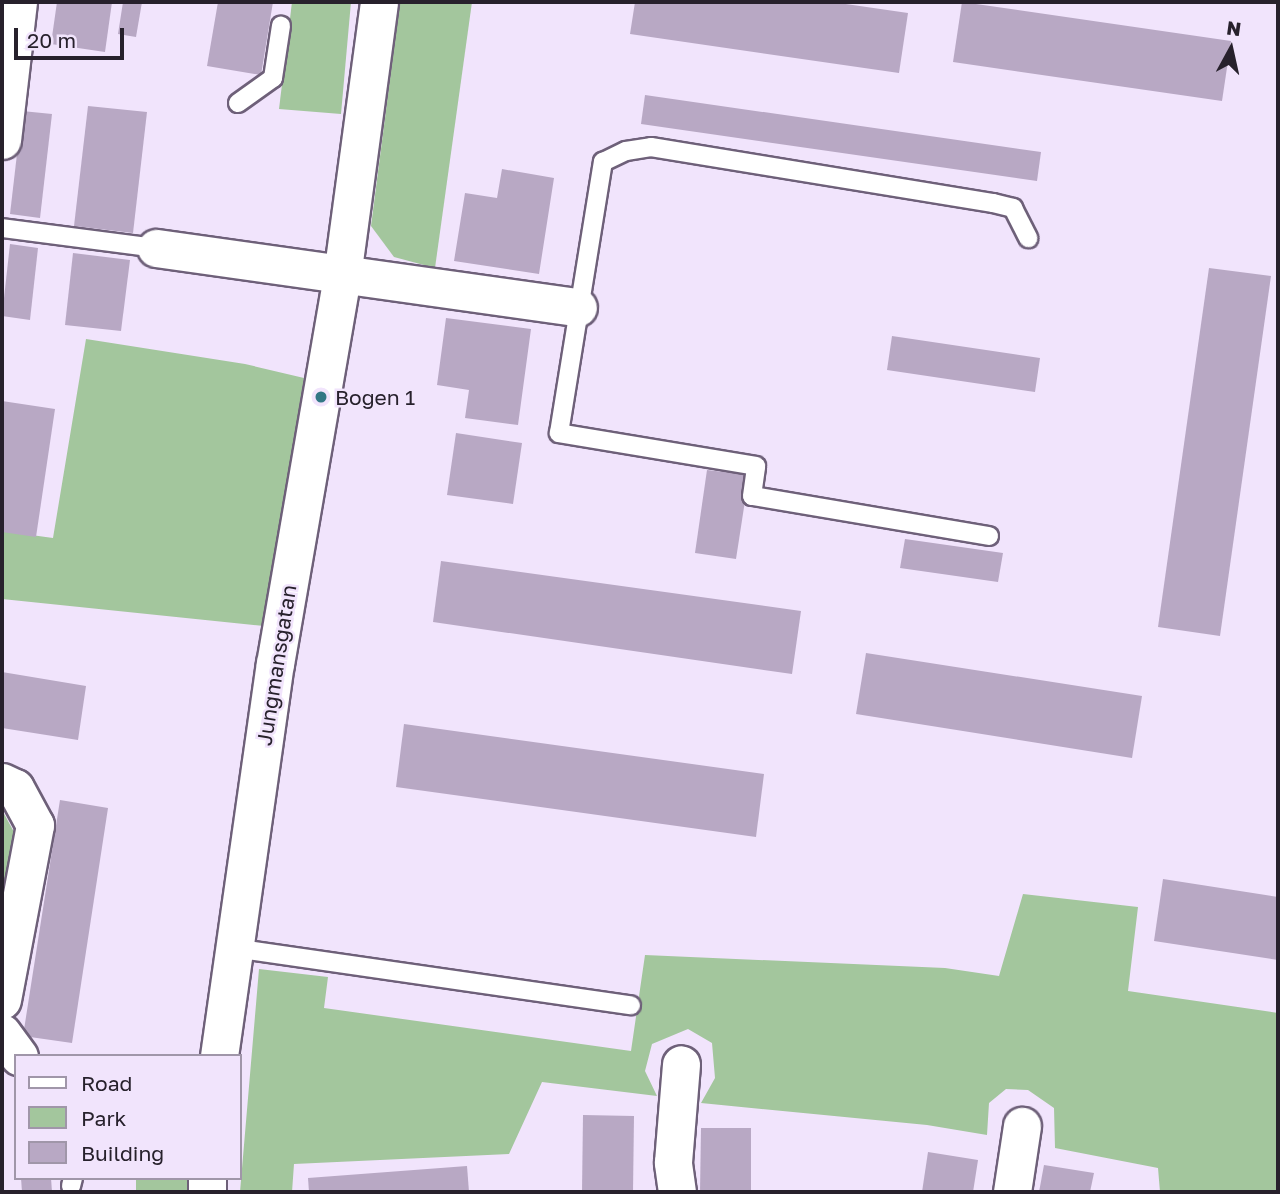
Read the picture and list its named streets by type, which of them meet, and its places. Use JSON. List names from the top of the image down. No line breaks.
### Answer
{"streets":{"street":["Jungmansgatan"]},"places":["Bogen 1"],"legend":["Road","Park","Building"],"scale_bar":"20 m","north":"top"}
